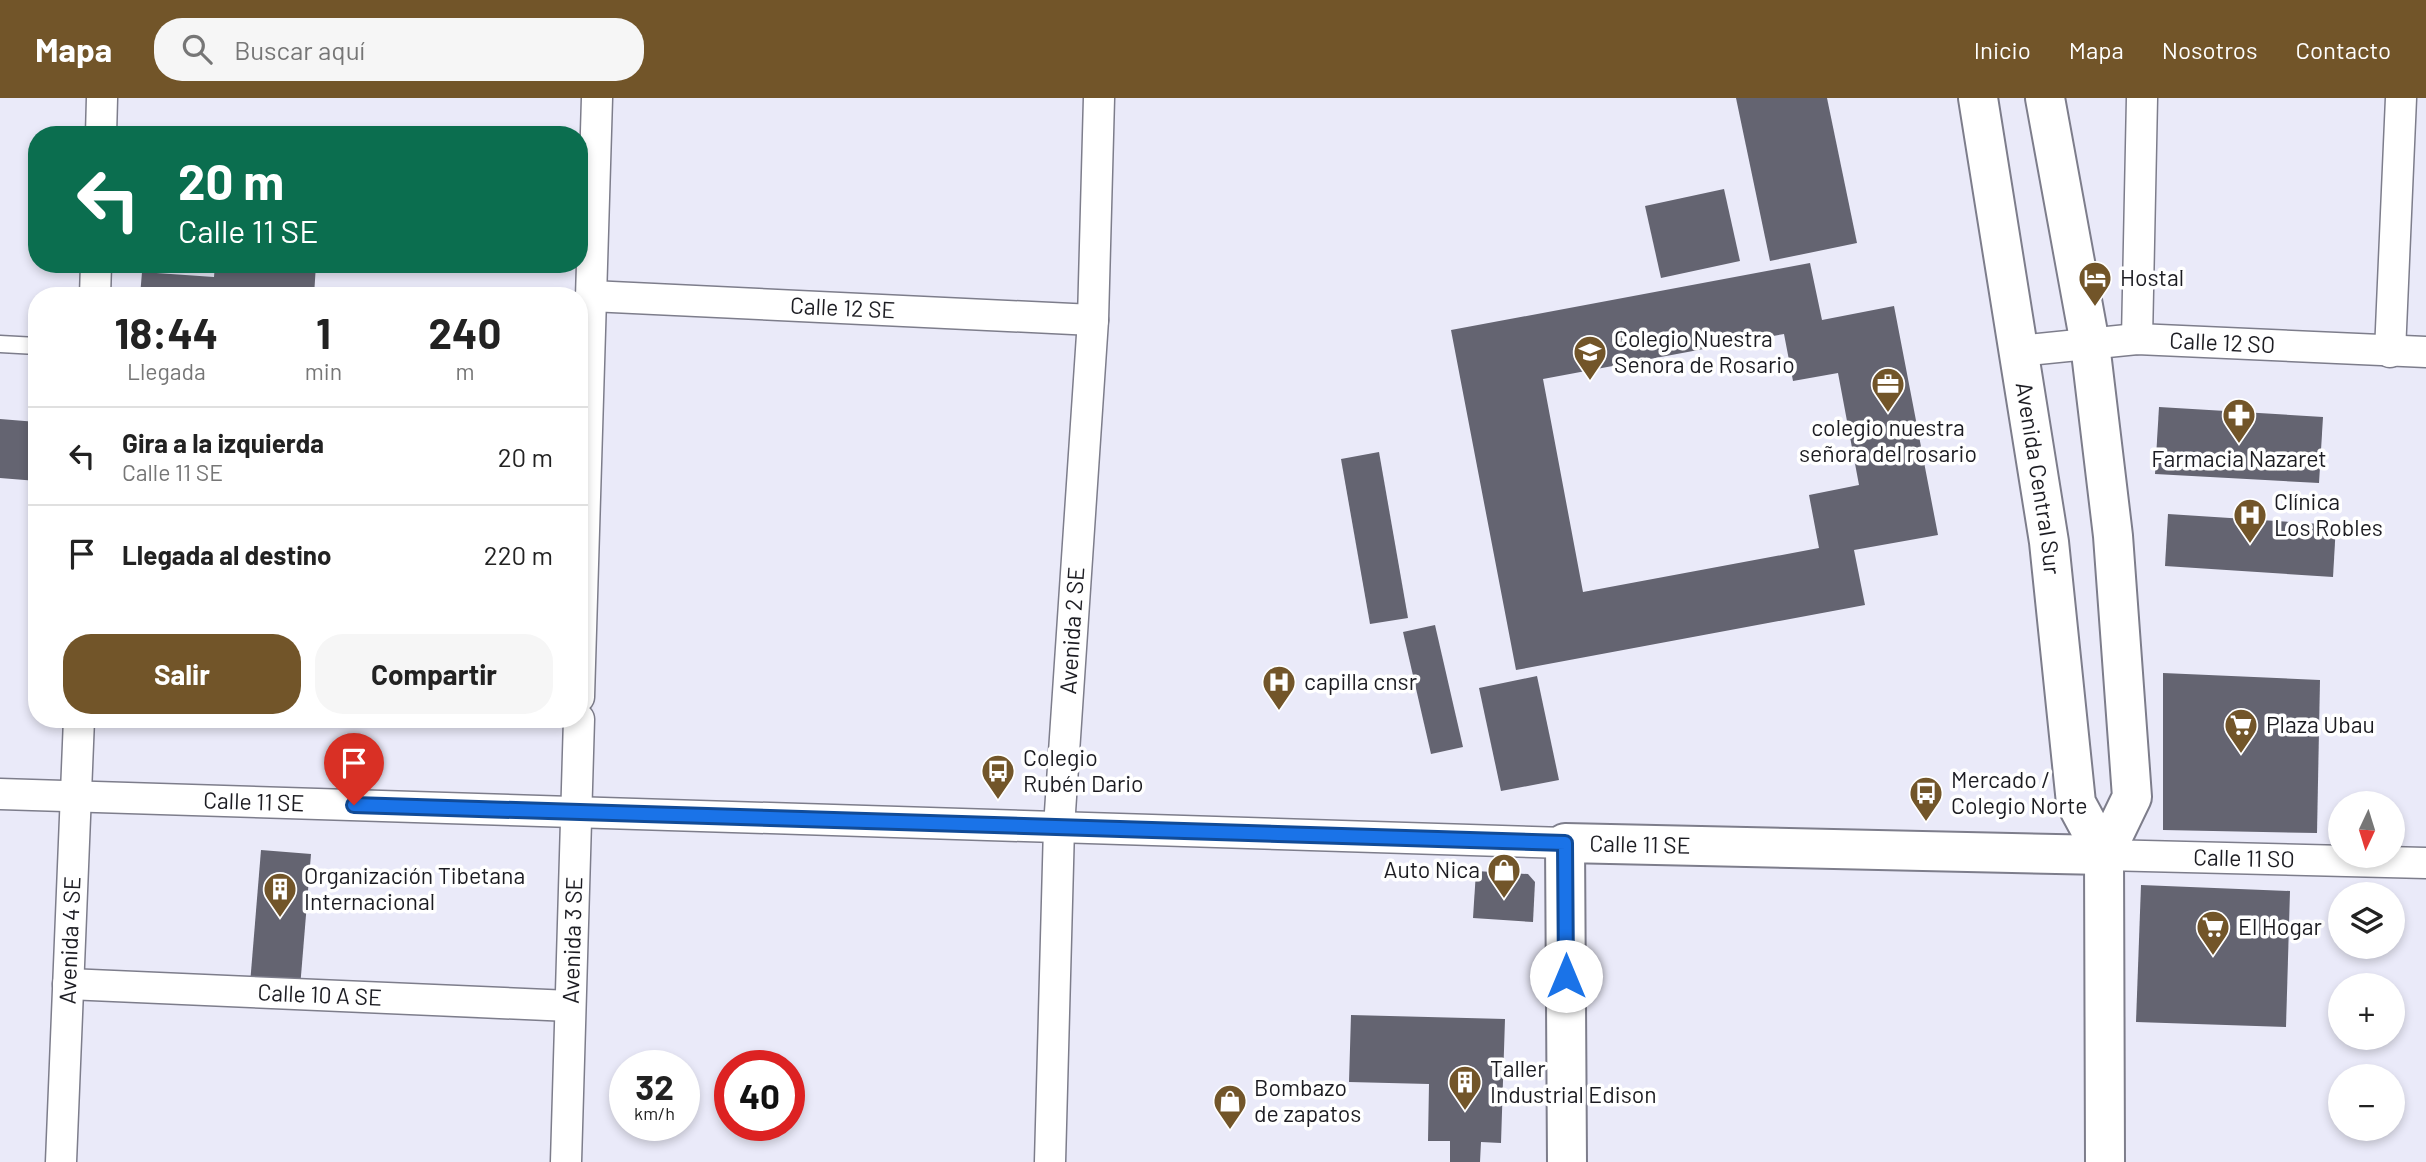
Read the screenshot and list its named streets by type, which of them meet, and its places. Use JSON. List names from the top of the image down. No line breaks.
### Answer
{"streets":{"street":["Calle 12 SE","Calle 12 SO","Avenida Central Sur","Avenida 2 SE","Calle 11 SE","Calle 11 SO","Avenida 4 SE","Avenida 3 SE","Calle 10 A SE"]},"crossings":[["Calle 12 SE","Avenida 2 SE"],["Calle 12 SO","Avenida Central Sur"],["Avenida Central Sur","Calle 11 SE"],["Avenida Central Sur","Calle 11 SO"],["Avenida 2 SE","Calle 11 SE"],["Calle 11 SE","Calle 11 SO"],["Calle 11 SE","Avenida 4 SE"],["Calle 11 SE","Avenida 3 SE"],["Avenida 4 SE","Calle 10 A SE"],["Avenida 3 SE","Calle 10 A SE"]],"places":{"hotel":["Hostal"],"school or university":["Colegio Nuestra Senora de Rosario"],"office":["colegio nuestra señora del rosario"],"pharmacy":["Farmacia Nazaret"],"hospital":["Clínica Los Robles","capilla cnsr"],"supermarket":["Plaza Ubau","El Hogar"],"bus stop":["Colegio Rubén Dario","Mercado / Colegio Norte"],"shop":["Auto Nica","Bombazo de zapatos"],"building":["Organización Tibetana Internacional","Taller Industrial Edison"]},"north":"bottom","page":{"header":"Mapa","search":"Buscar aquí","nav":["Inicio","Mapa","Nosotros","Contacto"],"turn":["20 m","Calle 11 SE"],"eta":["18:44","Llegada","1","min","240","m"],"list":[{"name":"Gira a la izquierda","note":"Calle 11 SE","value":"20 m"},{"name":"Llegada al destino","value":"220 m"}],"buttons":["Salir","Compartir"],"map_buttons":["+","−"],"speed":"32 km/h","limit":"40"}}
